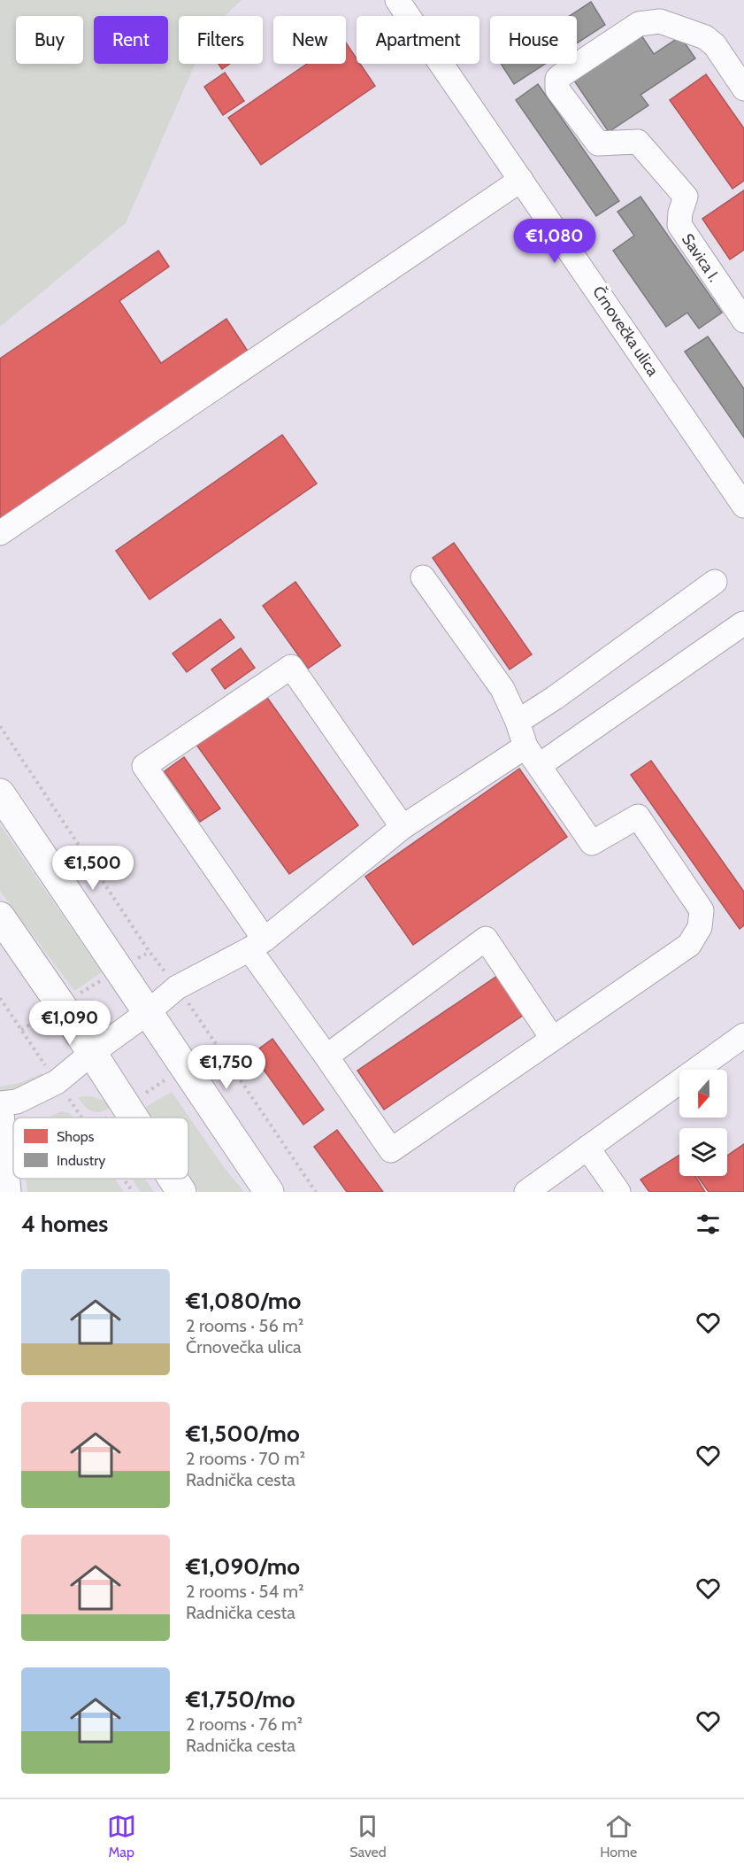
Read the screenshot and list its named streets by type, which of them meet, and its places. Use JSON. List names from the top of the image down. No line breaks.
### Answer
{"streets":{"street":["Savica I.","Črnovečka ulica"]},"legend":["Shops","Industry"],"north":"bottom","page":{"chip":["Buy","Rent","Filters","New","Apartment","House"],"price":["€1,080","€1,500","€1,090","€1,750"],"heading":"4 homes","list":[{"name":"€1,080/mo","note":"2 rooms · 56 m² · Črnovečka ulica"},{"name":"€1,500/mo","note":"2 rooms · 70 m² · Radnička cesta"},{"name":"€1,090/mo","note":"2 rooms · 54 m² · Radnička cesta"},{"name":"€1,750/mo","note":"2 rooms · 76 m² · Radnička cesta"}],"tabs":["Map","Saved","Home"]}}
